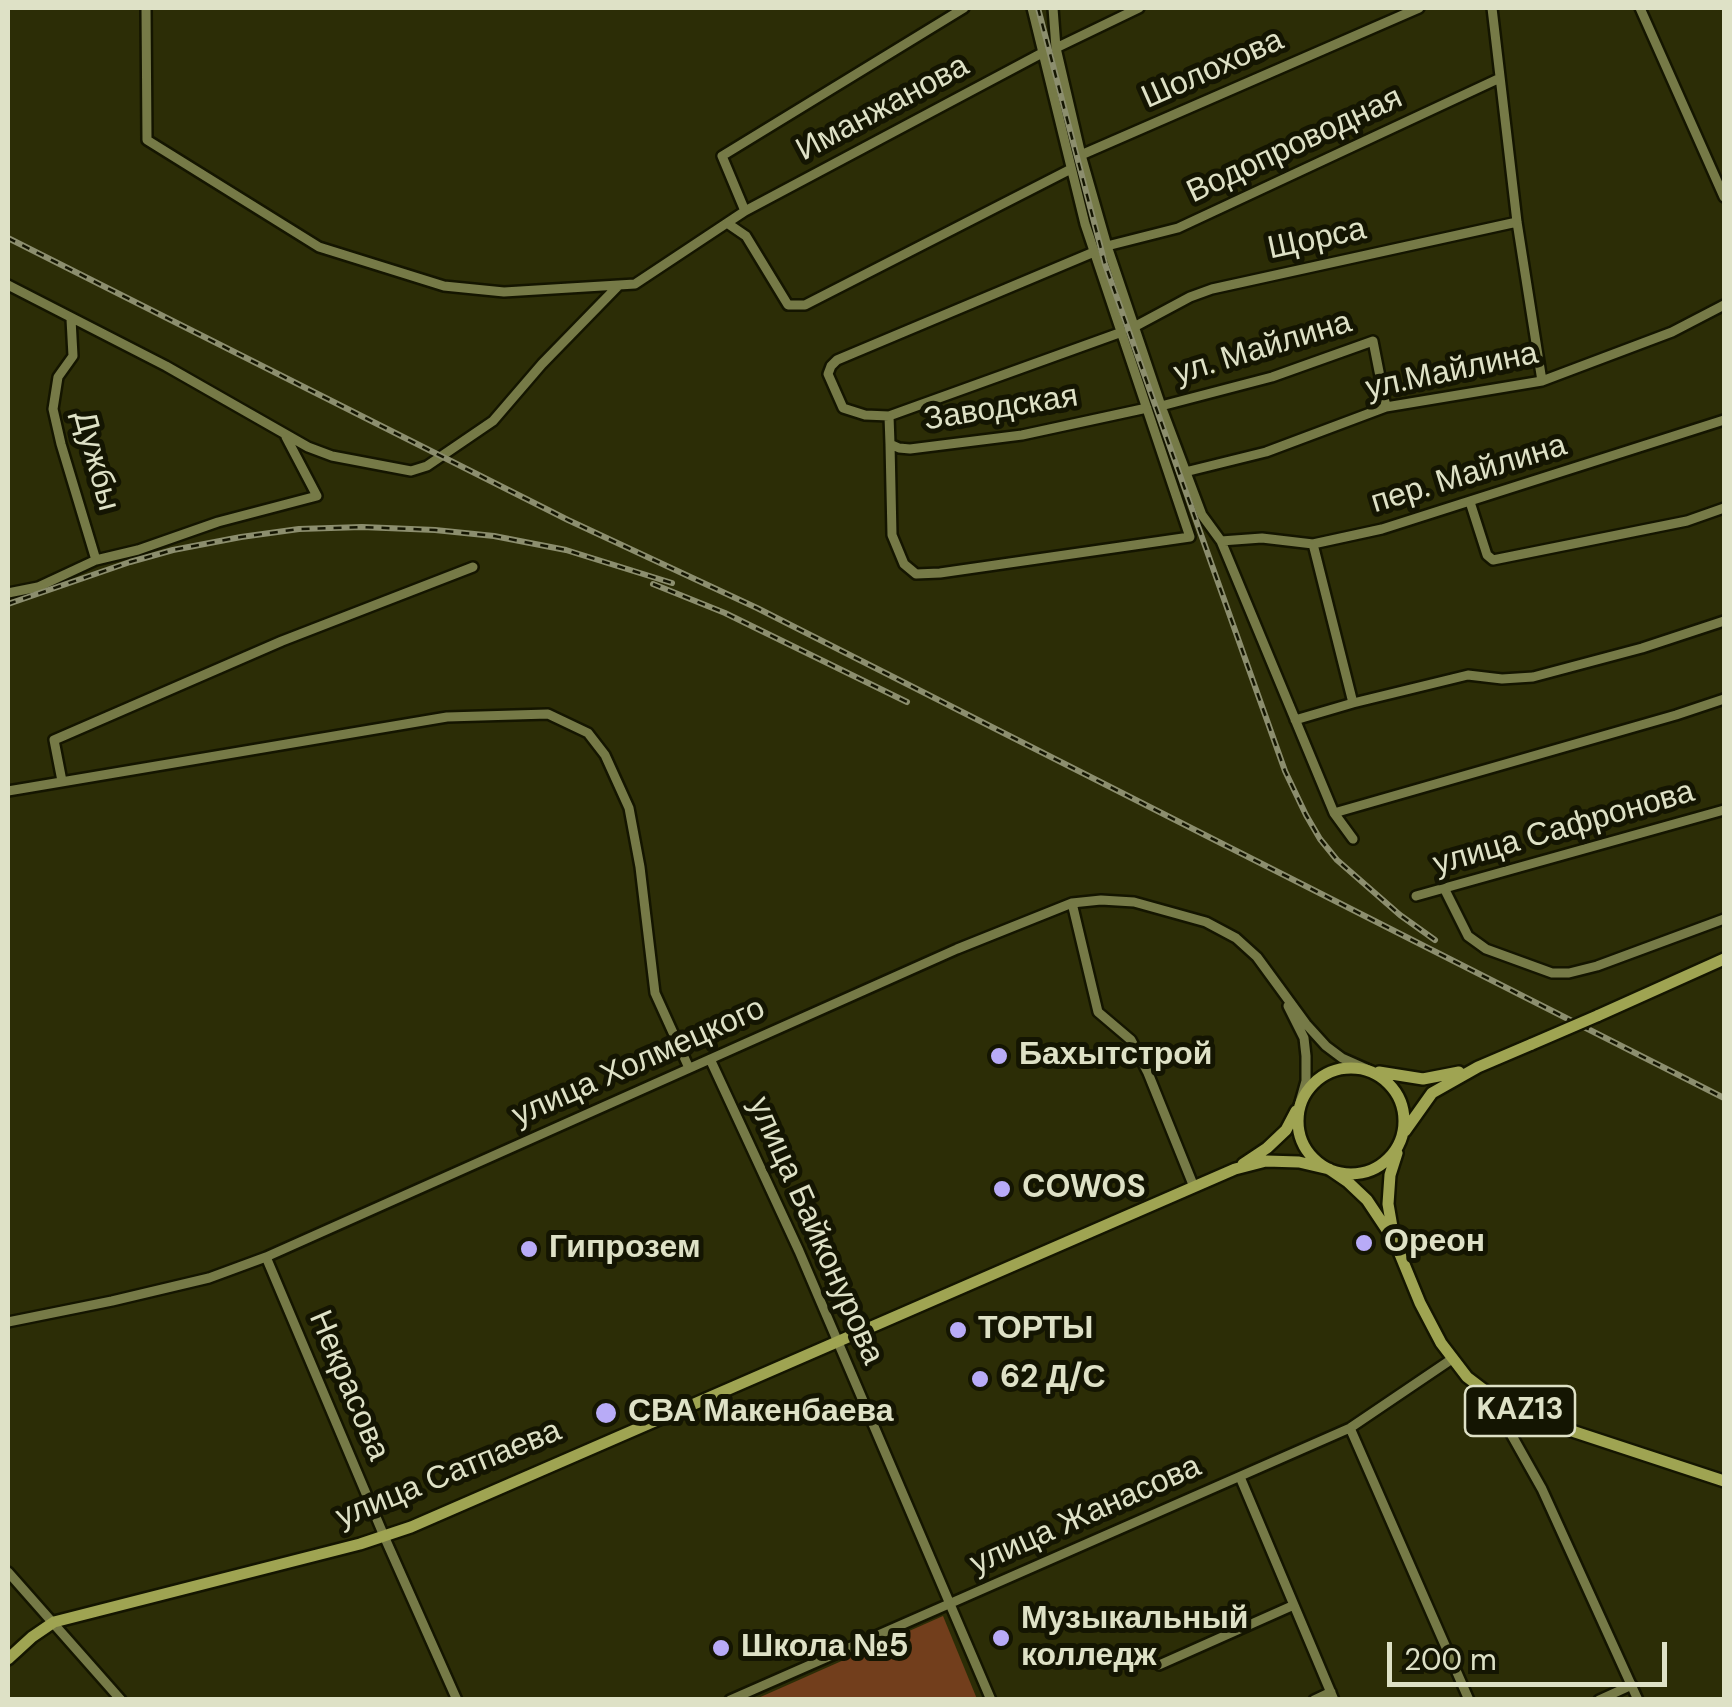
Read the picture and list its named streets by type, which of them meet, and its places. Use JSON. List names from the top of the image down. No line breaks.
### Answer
{"streets":{"main road":["KAZ13","улица Сатпаева"],"street":["Шолохова","Иманжанова","Водопроводная","Щорса","ул. Майлина","ул.Майлина","Заводская","Дужбы","пер. Майлина","улица Сафронова","улица Холмецкого","улица Байконурова","Некрасова","улица Жанасова"]},"crossings":[["ул. Майлина","ул.Майлина"],["улица Холмецкого","улица Байконурова"],["улица Холмецкого","Некрасова"],["улица Байконурова","улица Сатпаева"],["улица Байконурова","улица Жанасова"],["Некрасова","улица Сатпаева"],["KAZ13","улица Жанасова"]],"places":["Бахытстрой","COWOS","Ореон","Гипрозем","ТОРТЫ","62 Д/С","СВА Макенбаева","Музыкальный колледж","Школа №5"],"scale_bar":"200 m"}
